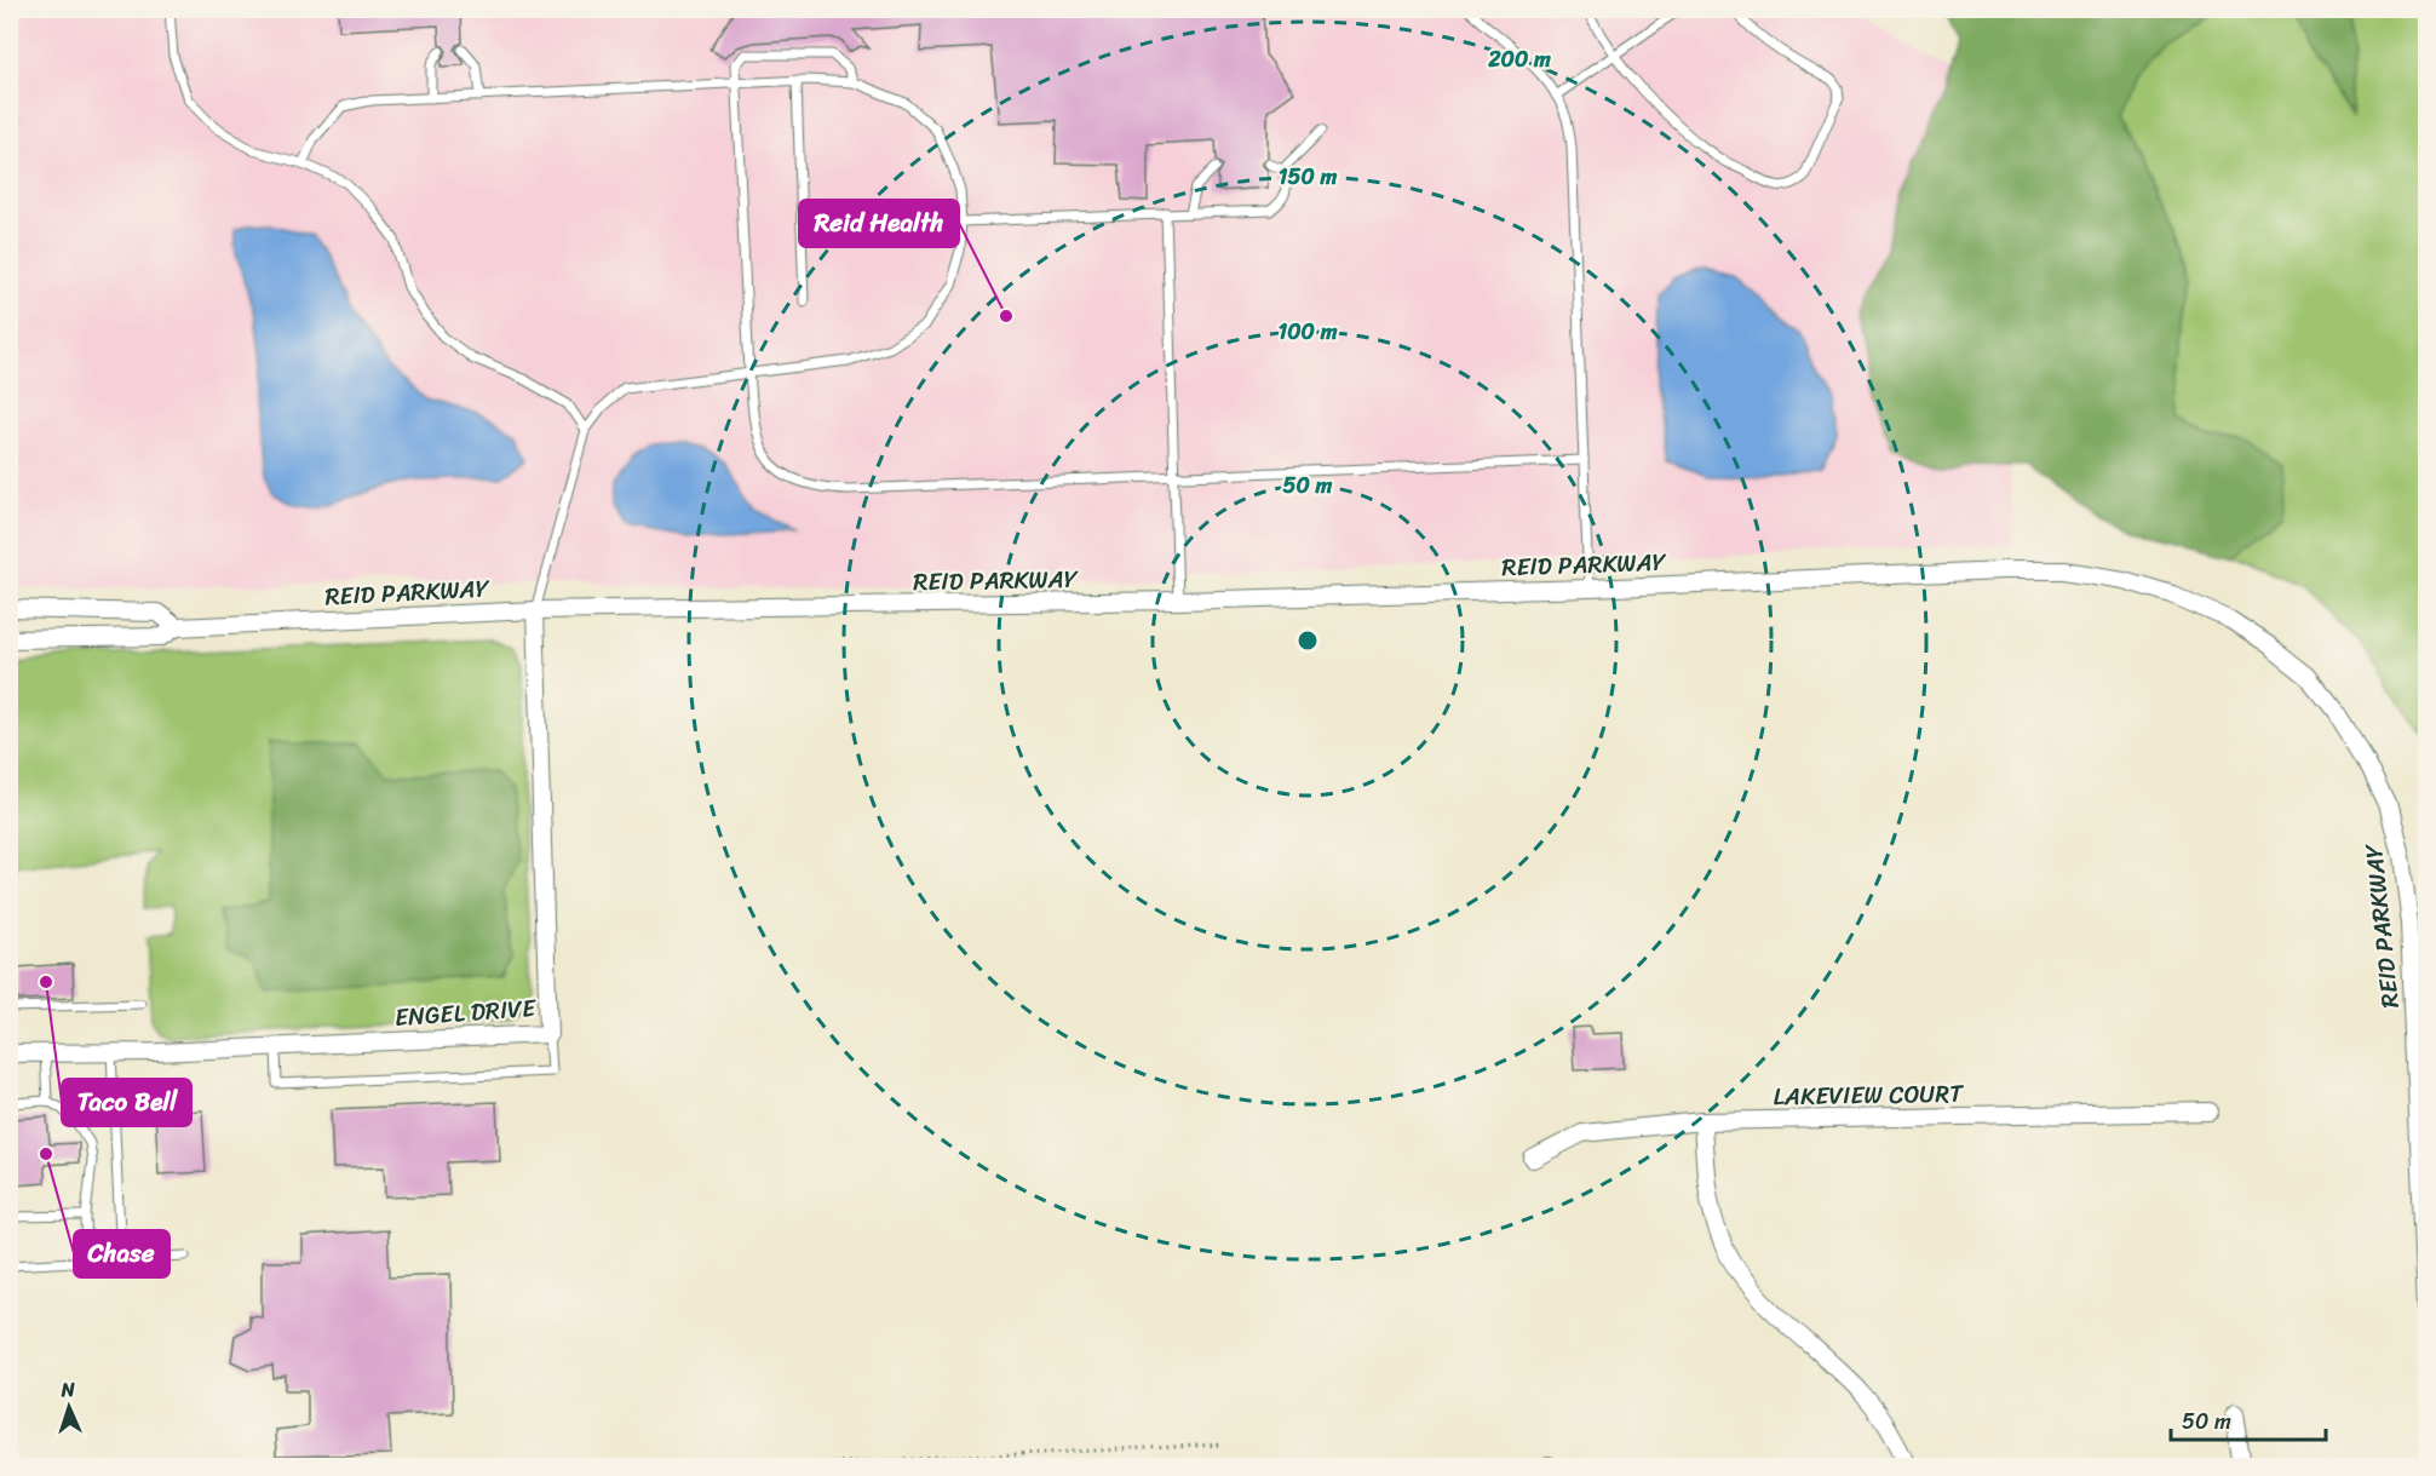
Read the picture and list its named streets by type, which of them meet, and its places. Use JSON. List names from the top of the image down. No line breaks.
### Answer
{"streets":{"street":["REID PARKWAY","ENGEL DRIVE","LAKEVIEW COURT"]},"crossings":[["REID PARKWAY","ENGEL DRIVE"]],"places":["Reid Health","Taco Bell","Chase"],"scale_bar":"50 m","north":"top","rings":["200 m","150 m","100 m","50 m"]}
